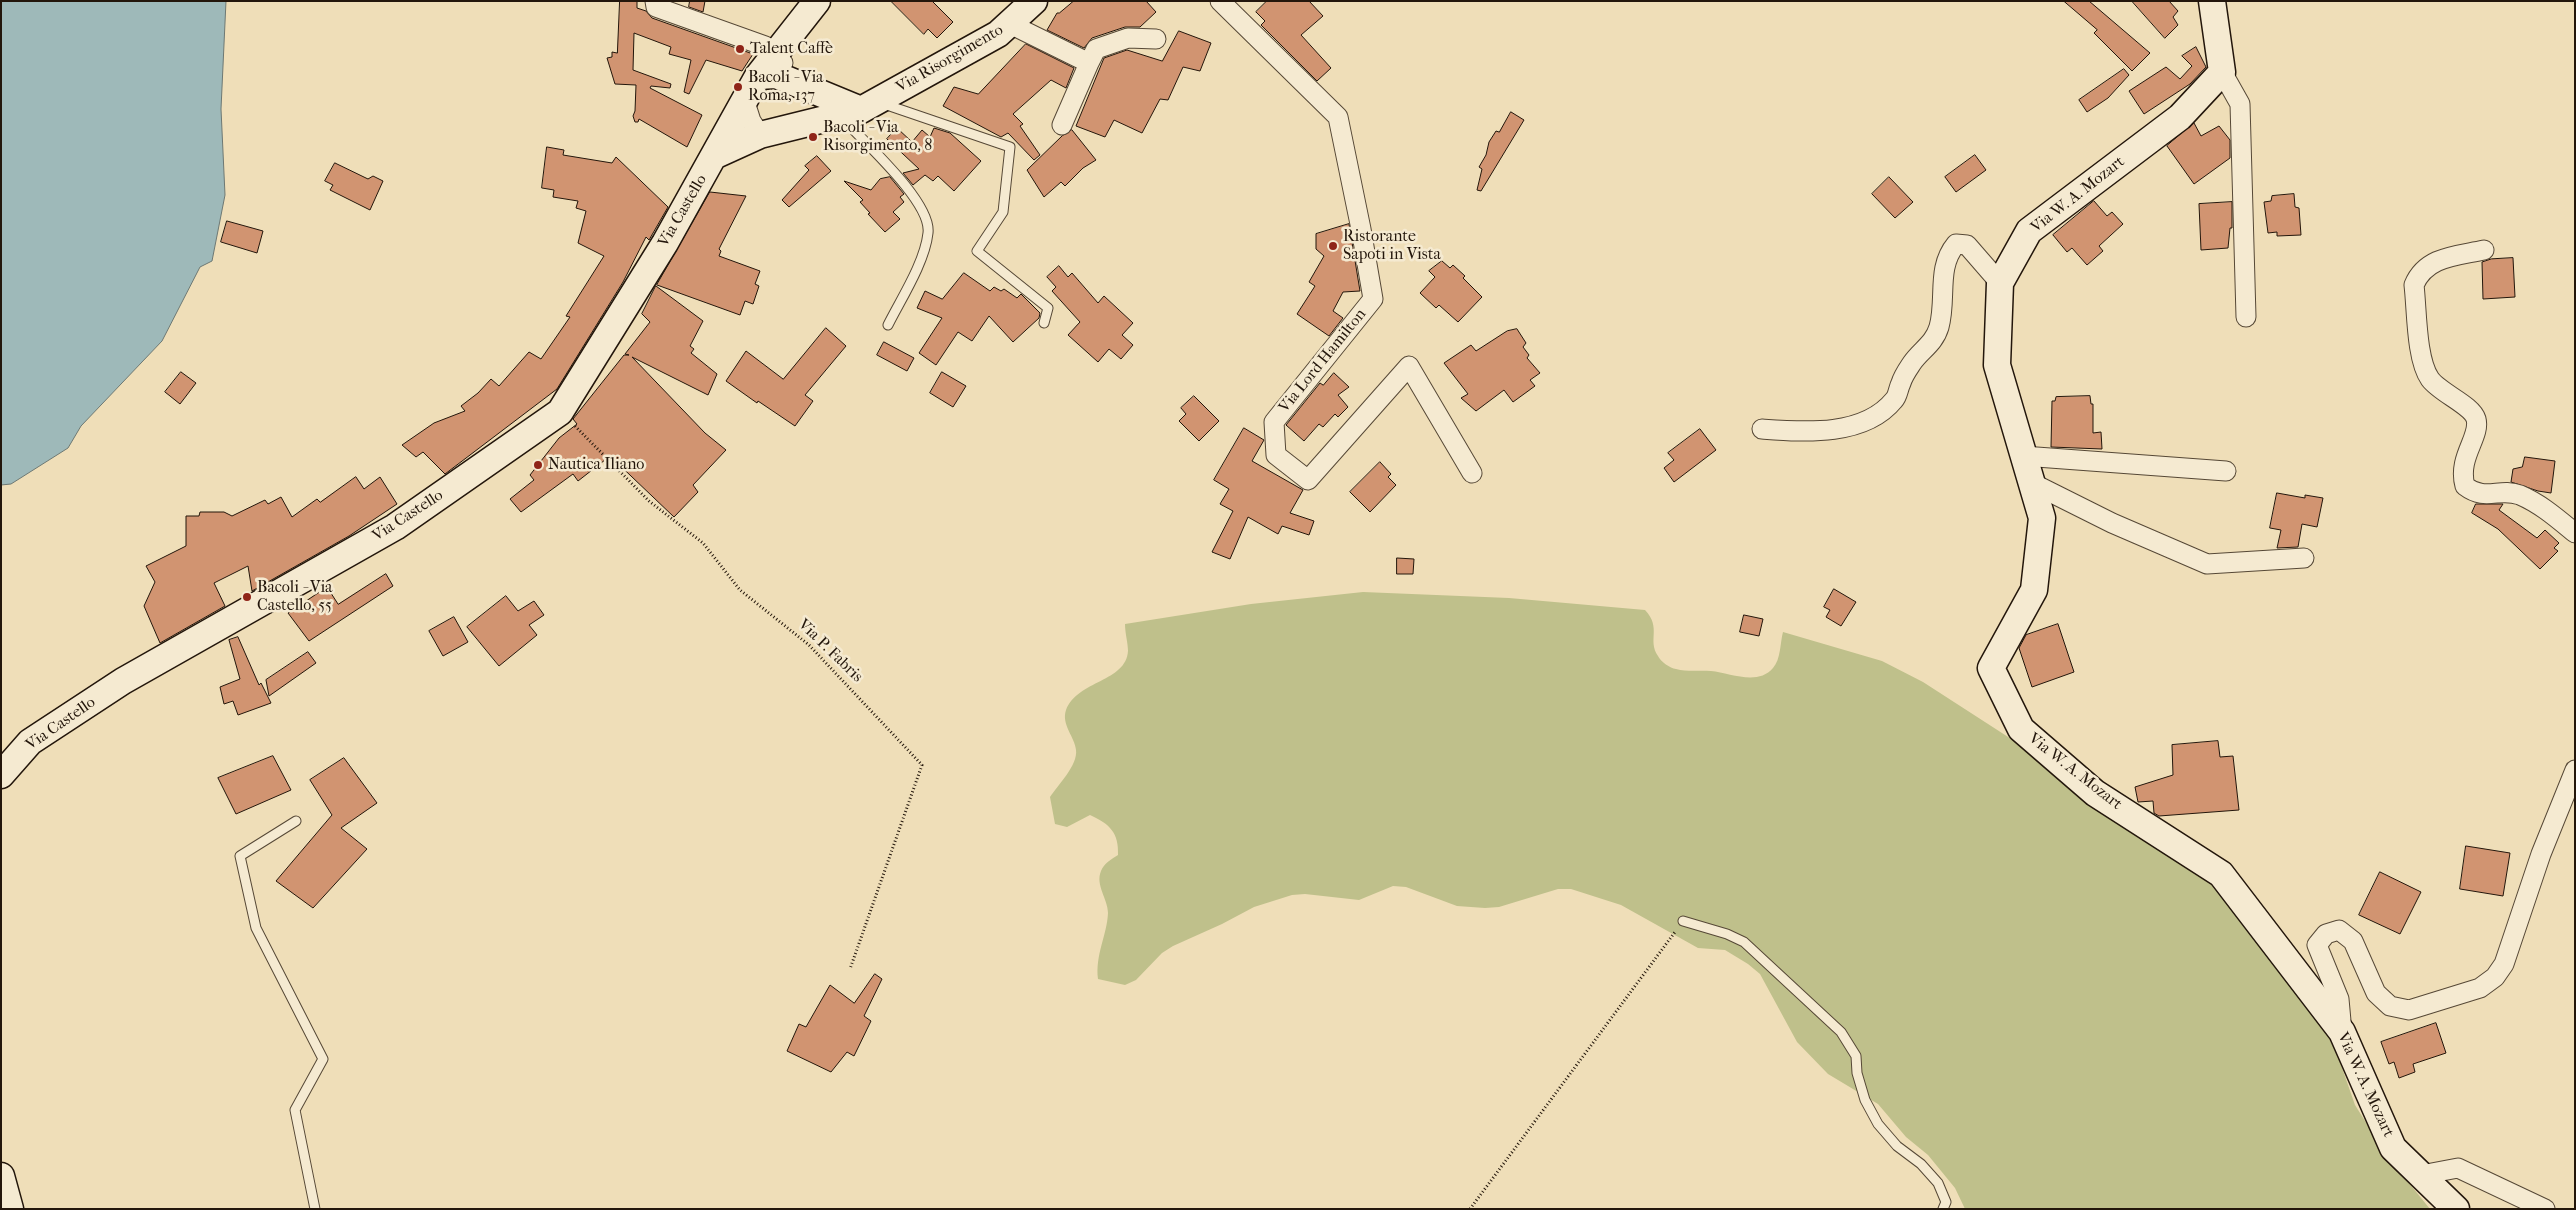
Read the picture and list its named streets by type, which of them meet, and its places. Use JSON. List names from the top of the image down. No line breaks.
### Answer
{"streets":{"street":["Via Risorgimento","Via W. A. Mozart","Via Castello","Via Lord Hamilton"],"path":["Via P. Fabris"]},"crossings":[["Via Risorgimento","Via Castello"],["Via Castello","Via P. Fabris"]],"places":["Talent Caffè","Bacoli - Via Roma, 137","Bacoli - Via Risorgimento, 8","Ristorante Sapoti in Vista","Nautica Iliano","Bacoli - Via Castello, 55"]}
